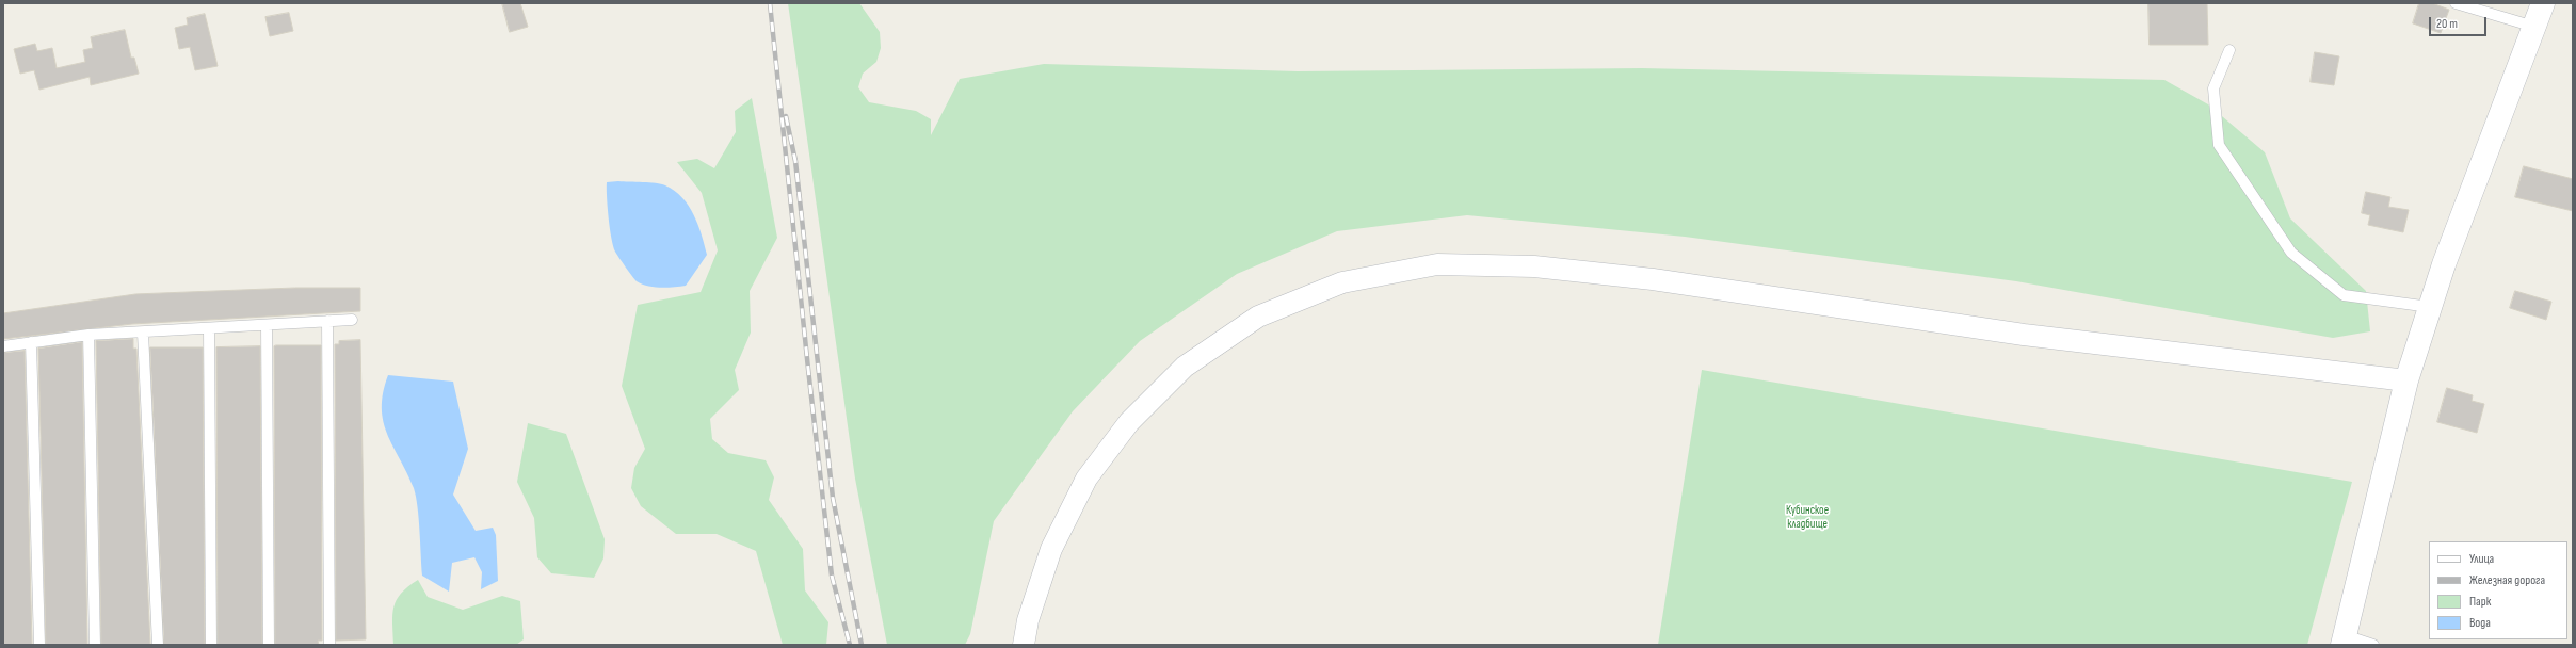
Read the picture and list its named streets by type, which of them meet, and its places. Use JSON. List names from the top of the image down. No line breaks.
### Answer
{"parks":["Кубинское кладбище"],"legend":["Улица","Железная дорога","Парк","Вода"],"scale_bar":"20 m"}
